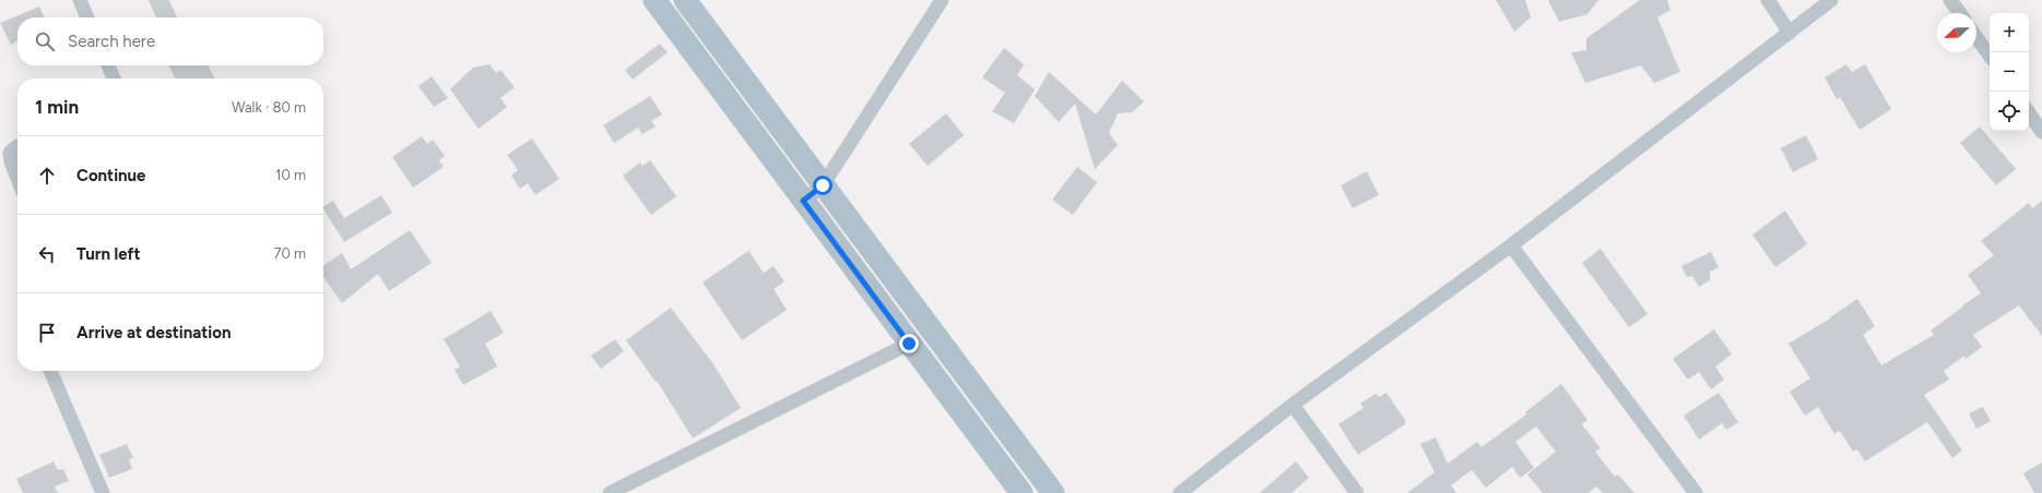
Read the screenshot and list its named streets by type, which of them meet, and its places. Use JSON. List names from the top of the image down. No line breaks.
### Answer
{"north":"bottom left","page":{"map_buttons":["+","−"],"search":"Search here","heading":["1 min","Walk · 80 m"],"list":[["Continue","10 m"],["Turn left","70 m"],"Arrive at destination"]}}
